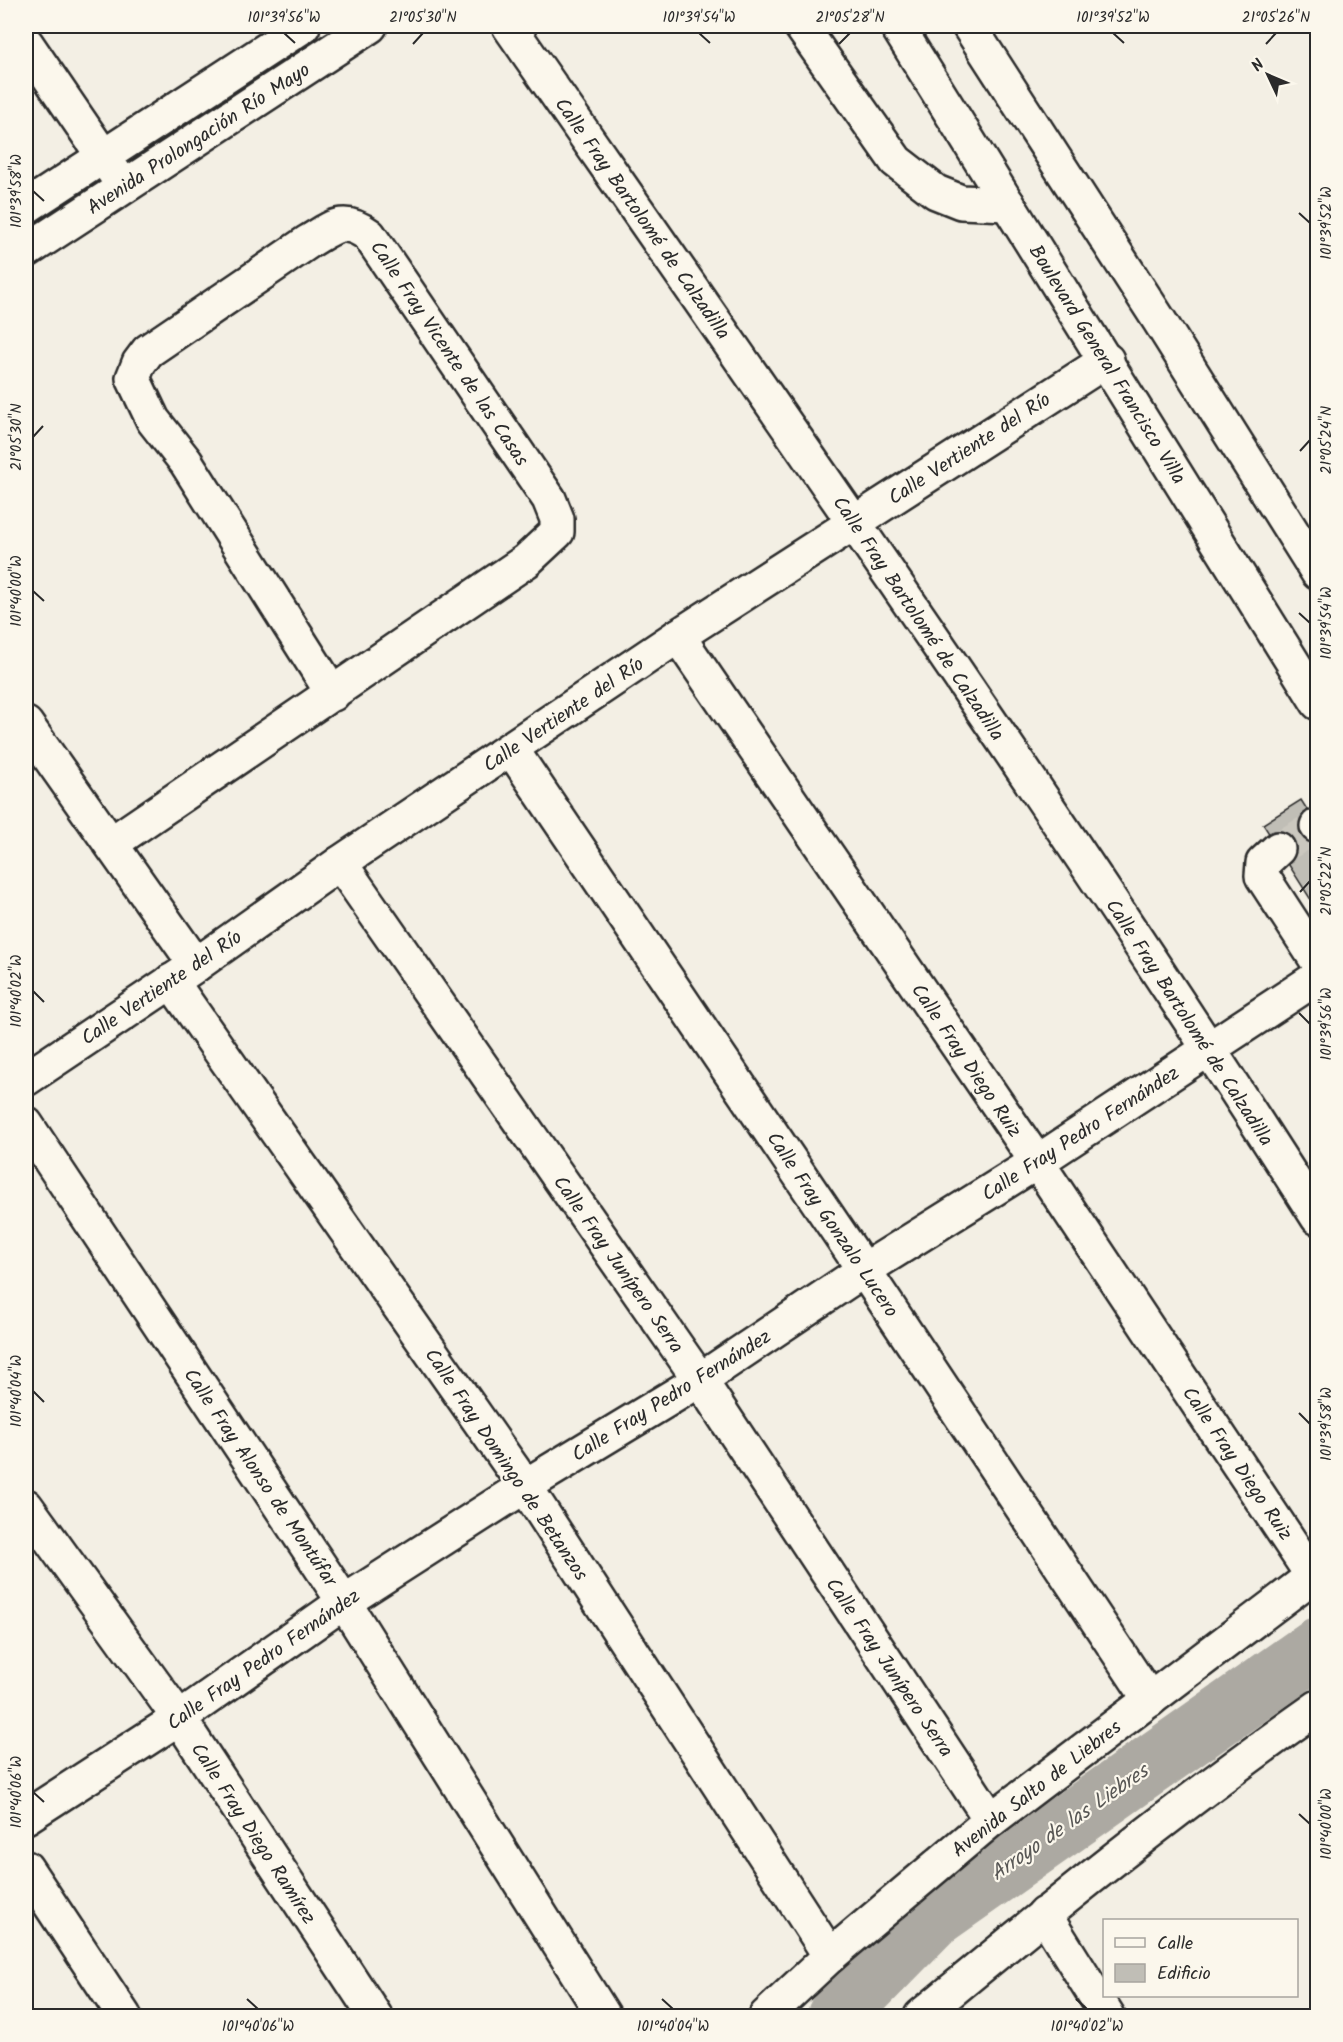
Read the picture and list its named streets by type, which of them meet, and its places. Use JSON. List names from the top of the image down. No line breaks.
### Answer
{"streets":{"street":["Avenida Prolongación Río Mayo","Calle Fray Bartolomé de Calzadilla","Calle Fray Vicente de las Casas","Boulevard General Francisco Villa","Calle Vertiente del Río","Calle Fray Diego Ruiz","Calle Fray Pedro Fernández","Calle Fray Gonzalo Lucero","Calle Fray Junípero Serra","Calle Fray Domingo de Betanzos","Calle Fray Alonso de Montúfar","Avenida Salto de Liebres","Calle Fray Diego Ramírez"]},"crossings":[["Calle Fray Bartolomé de Calzadilla","Calle Vertiente del Río"],["Calle Fray Bartolomé de Calzadilla","Calle Fray Pedro Fernández"],["Calle Fray Vicente de las Casas","Calle Fray Domingo de Betanzos"],["Boulevard General Francisco Villa","Calle Vertiente del Río"],["Calle Vertiente del Río","Calle Fray Diego Ruiz"],["Calle Vertiente del Río","Calle Fray Gonzalo Lucero"],["Calle Vertiente del Río","Calle Fray Junípero Serra"],["Calle Vertiente del Río","Calle Fray Domingo de Betanzos"],["Calle Fray Diego Ruiz","Calle Fray Pedro Fernández"],["Calle Fray Diego Ruiz","Avenida Salto de Liebres"],["Calle Fray Pedro Fernández","Calle Fray Gonzalo Lucero"],["Calle Fray Pedro Fernández","Calle Fray Junípero Serra"],["Calle Fray Pedro Fernández","Calle Fray Domingo de Betanzos"],["Calle Fray Pedro Fernández","Calle Fray Alonso de Montúfar"],["Calle Fray Pedro Fernández","Calle Fray Diego Ramírez"],["Calle Fray Gonzalo Lucero","Avenida Salto de Liebres"],["Calle Fray Junípero Serra","Avenida Salto de Liebres"],["Calle Fray Domingo de Betanzos","Avenida Salto de Liebres"]],"water":["Arroyo de las Liebres"],"legend":["Calle","Edificio"],"north":"top left","coordinates":["101°39'56\"W","21°05'30\"N","101°39'54\"W","21°05'28\"N","101°39'52\"W","21°05'26\"N","101°39'58\"W","21°05'24\"N","101°40'00\"W","21°05'22\"N","101°40'02\"W","101°40'04\"W","101°40'06\"W"]}
